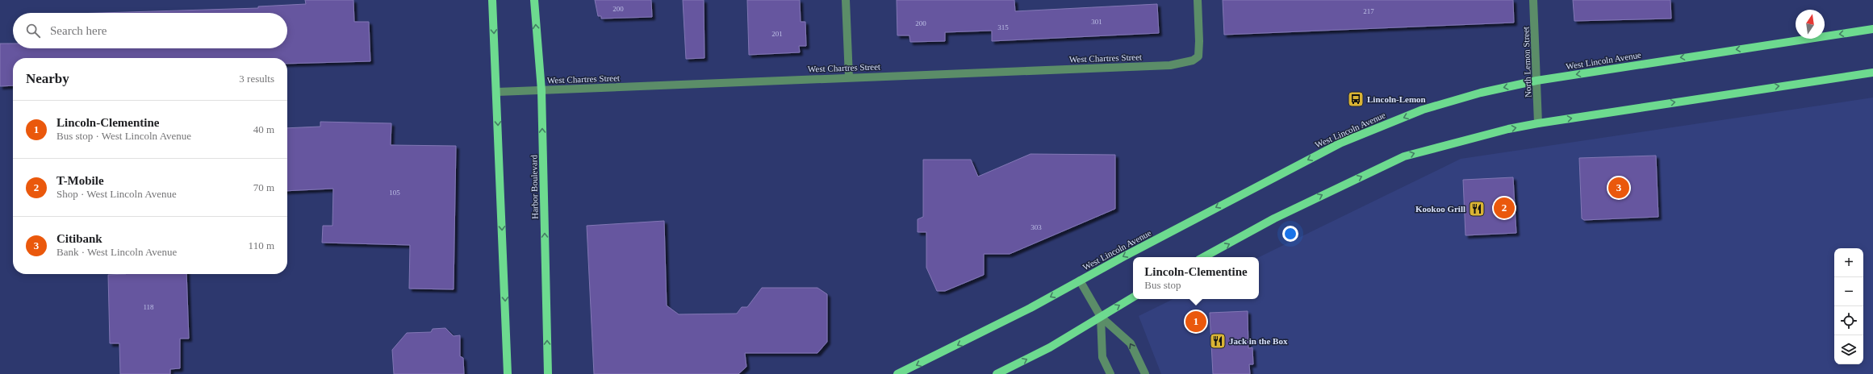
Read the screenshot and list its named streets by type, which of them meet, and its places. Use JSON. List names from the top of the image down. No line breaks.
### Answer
{"streets":{"main road":["West Lincoln Avenue","Harbor Boulevard"],"street":["West Chartres Street","North Lemon Street"]},"crossings":[["West Chartres Street","Harbor Boulevard"],["West Lincoln Avenue","North Lemon Street"]],"places":{"bus stop":["Lincoln-Lemon"],"restaurant":["Kookoo Grill","Jack in the Box"]},"house_numbers":["200","217","301","200","315","201","105","303","118"],"north":"top","page":{"search":"Search here","heading":["Nearby","3 results"],"list":[{"mark":"1","name":"Lincoln-Clementine","note":"Bus stop · West Lincoln Avenue","value":"40 m"},{"mark":"2","name":"T-Mobile","note":"Shop · West Lincoln Avenue","value":"70 m"},{"mark":"3","name":"Citibank","note":"Bank · West Lincoln Avenue","value":"110 m"}],"pins":["3","2","1"],"map_buttons":["+","−"],"popup":["Lincoln-Clementine","Bus stop"]}}
